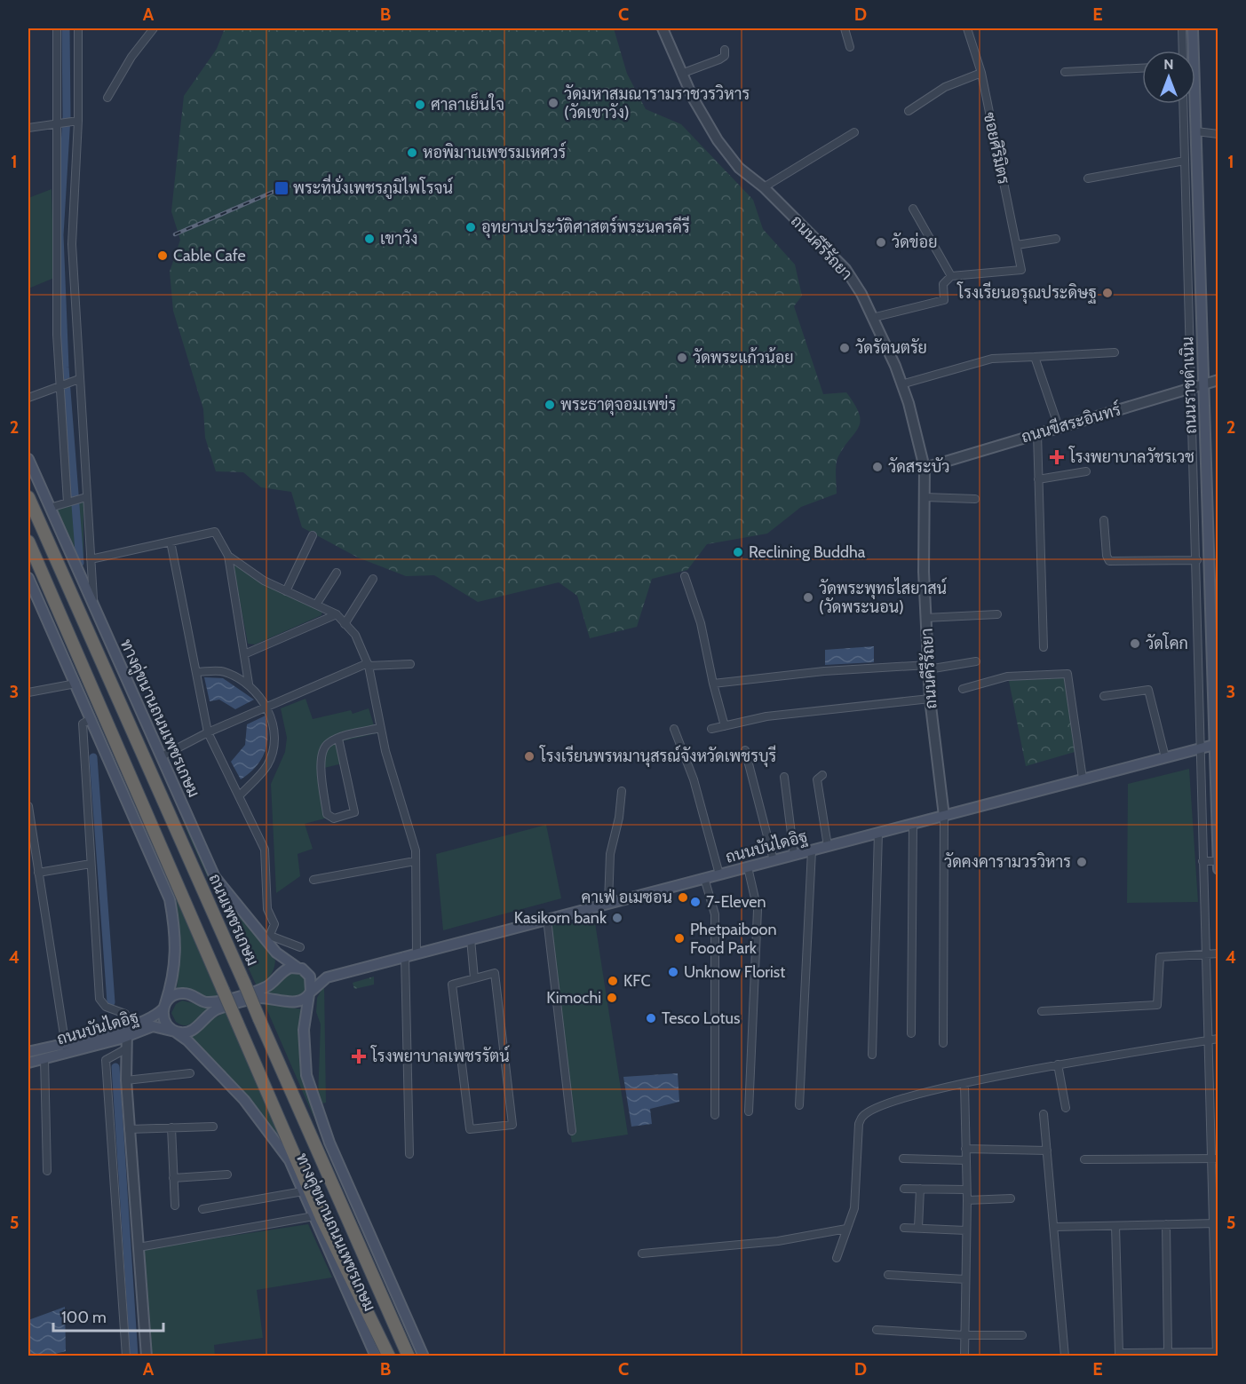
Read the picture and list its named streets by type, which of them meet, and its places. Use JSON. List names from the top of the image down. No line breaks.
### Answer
{"streets":{"highway":["ถนนเพชรเกษม"],"main road":["ถนนราชดำเนิน","ทางคู่ขนานถนนเพชรเกษม","ถนนบันไดอิฐ"],"street":["ซอยศิริมิตร","ถนนคีรีรัถยา","ถนนขีสระอินทร์"]},"crossings":[["ถนนคีรีรัถยา","ถนนขีสระอินทร์"],["ถนนคีรีรัถยา","ถนนบันไดอิฐ"],["ถนนราชดำเนิน","ถนนขีสระอินทร์"],["ถนนราชดำเนิน","ถนนบันไดอิฐ"],["ทางคู่ขนานถนนเพชรเกษม","ถนนบันไดอิฐ"]],"places":{"other":["วัดมหาสมณารามราชวรวิหาร (วัดเขาวัง)","ศาลาเย็นใจ","หอพิมานเพชรมเหศวร์","อุทยานประวัติศาสตร์พระนครคีรี","เขาวัง","วัดข่อย","Cable Cafe","โรงเรียนอรุณประดิษฐ","วัดรัตนตรัย","วัดพระแก้วน้อย","พระธาตุจอมเพข่ร","วัดสระบัว","Reclining Buddha","วัดพระพุทธไสยาสน์ (วัดพระนอน)","วัดโคก","โรงเรียนพรหมานุสรณ์จังหวัดเพชรบุรี","วัดคงคารามวรวิหาร","คาเฟ่ อเมซอน","7-Eleven","Kasikorn bank","Phetpaiboon Food Park","Unknow Florist","KFC","Kimochi","Tesco Lotus"],"transit":["พระที่นั่งเพชรภูมิไพโรจน์"],"health":["โรงพยาบาลวัชรเวช","โรงพยาบาลเพชรรัตน์"]},"scale_bar":"100 m","north":"top","grid":{"columns":["A","B","C","D","E"],"rows":["1","2","3","4","5"]}}
